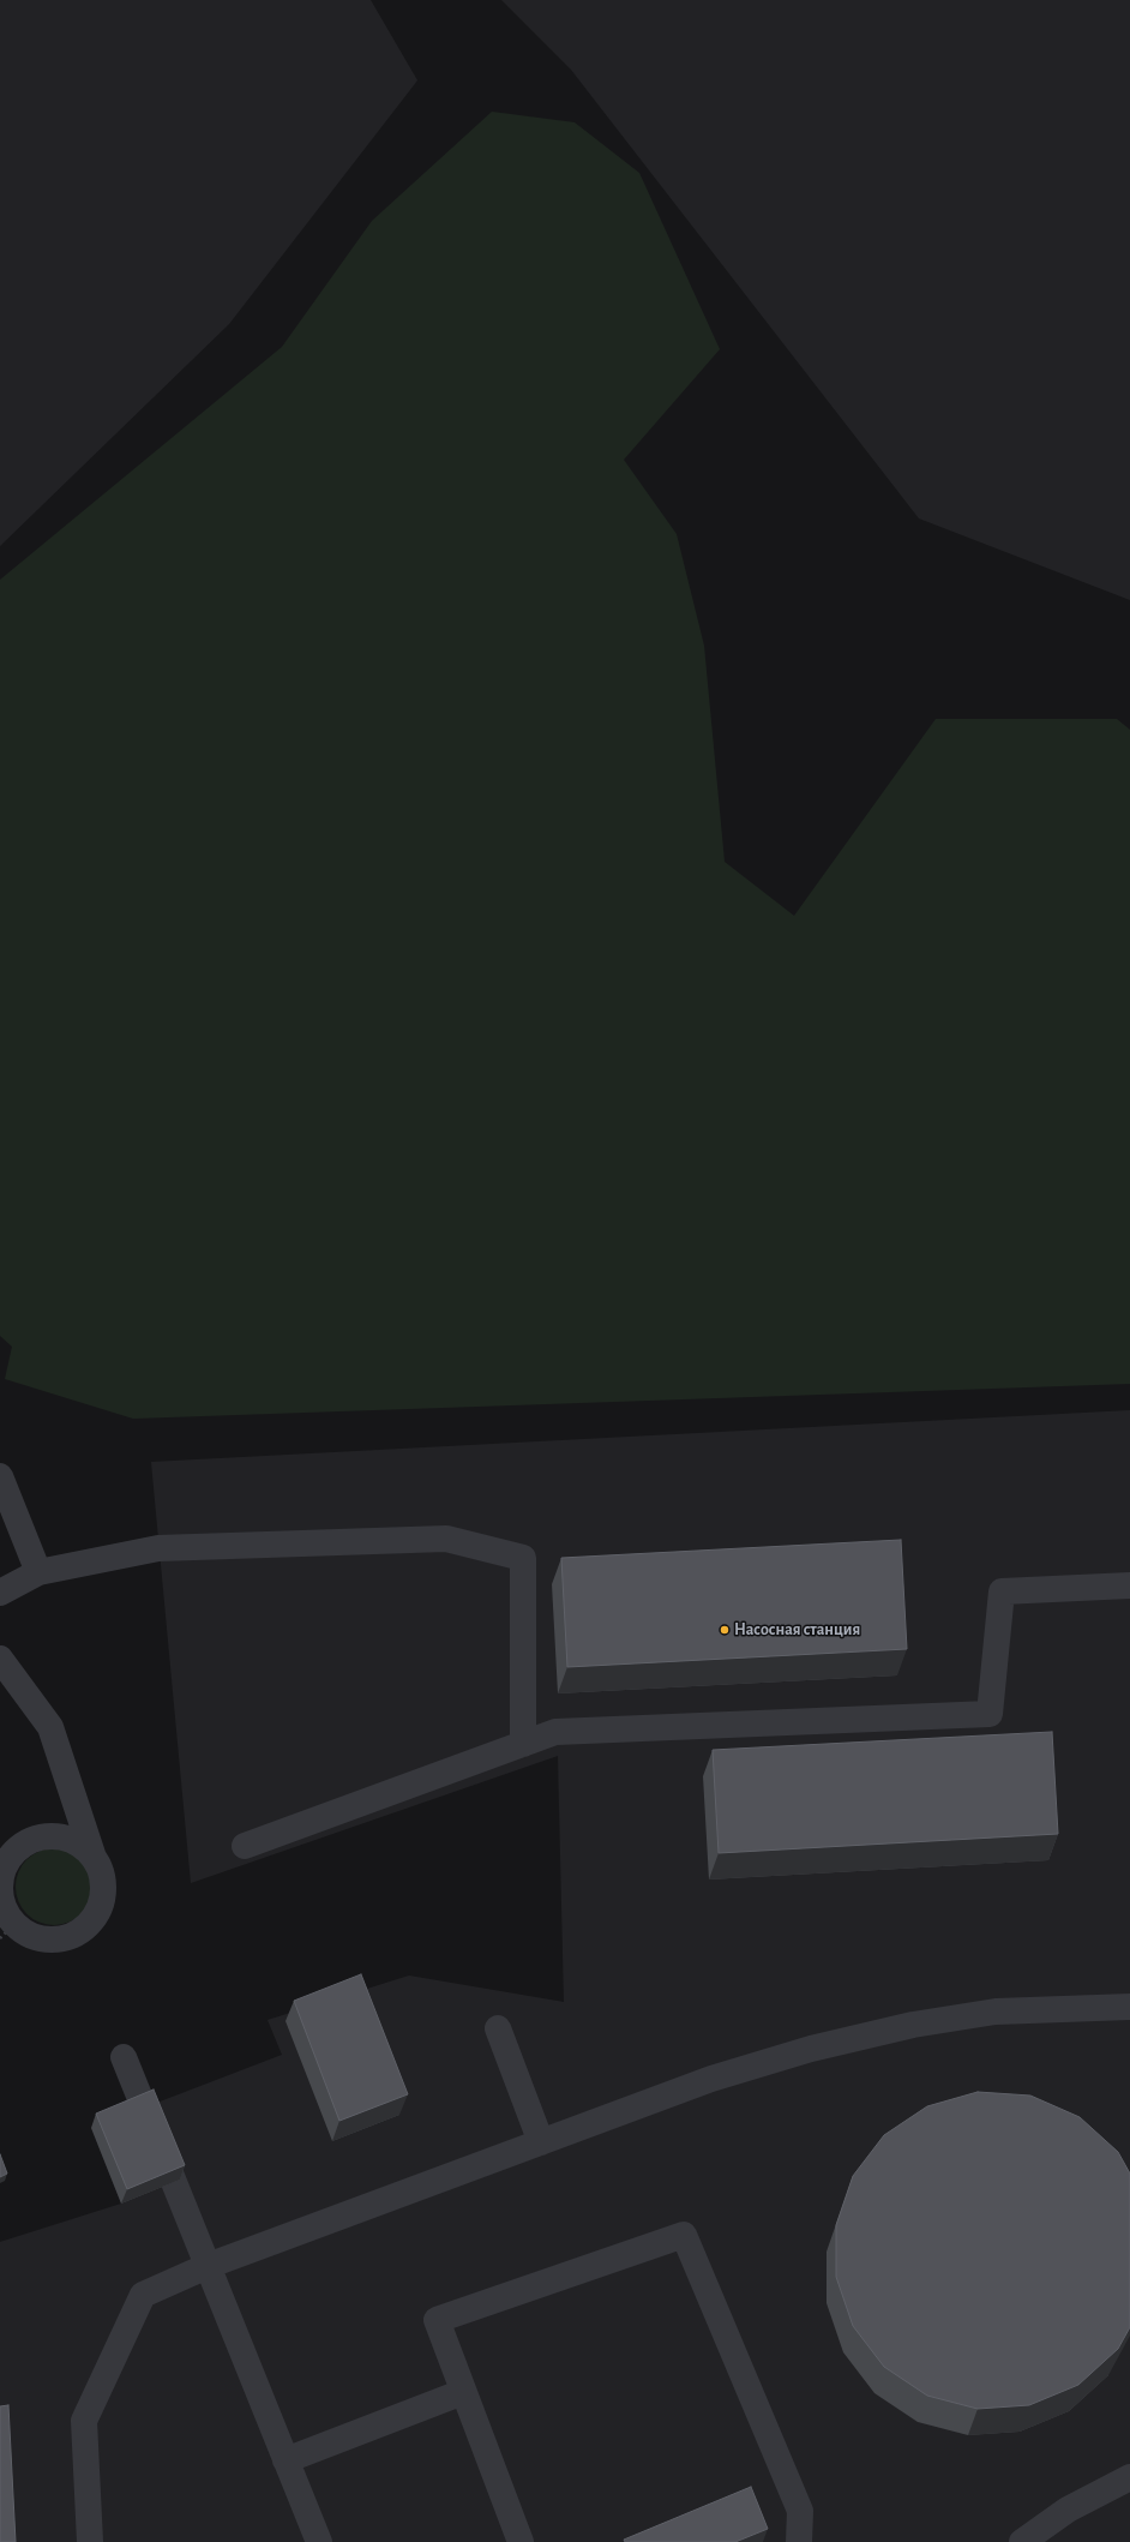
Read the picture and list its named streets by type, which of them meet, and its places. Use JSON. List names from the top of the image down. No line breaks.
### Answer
{"places":["Насосная станция"]}
